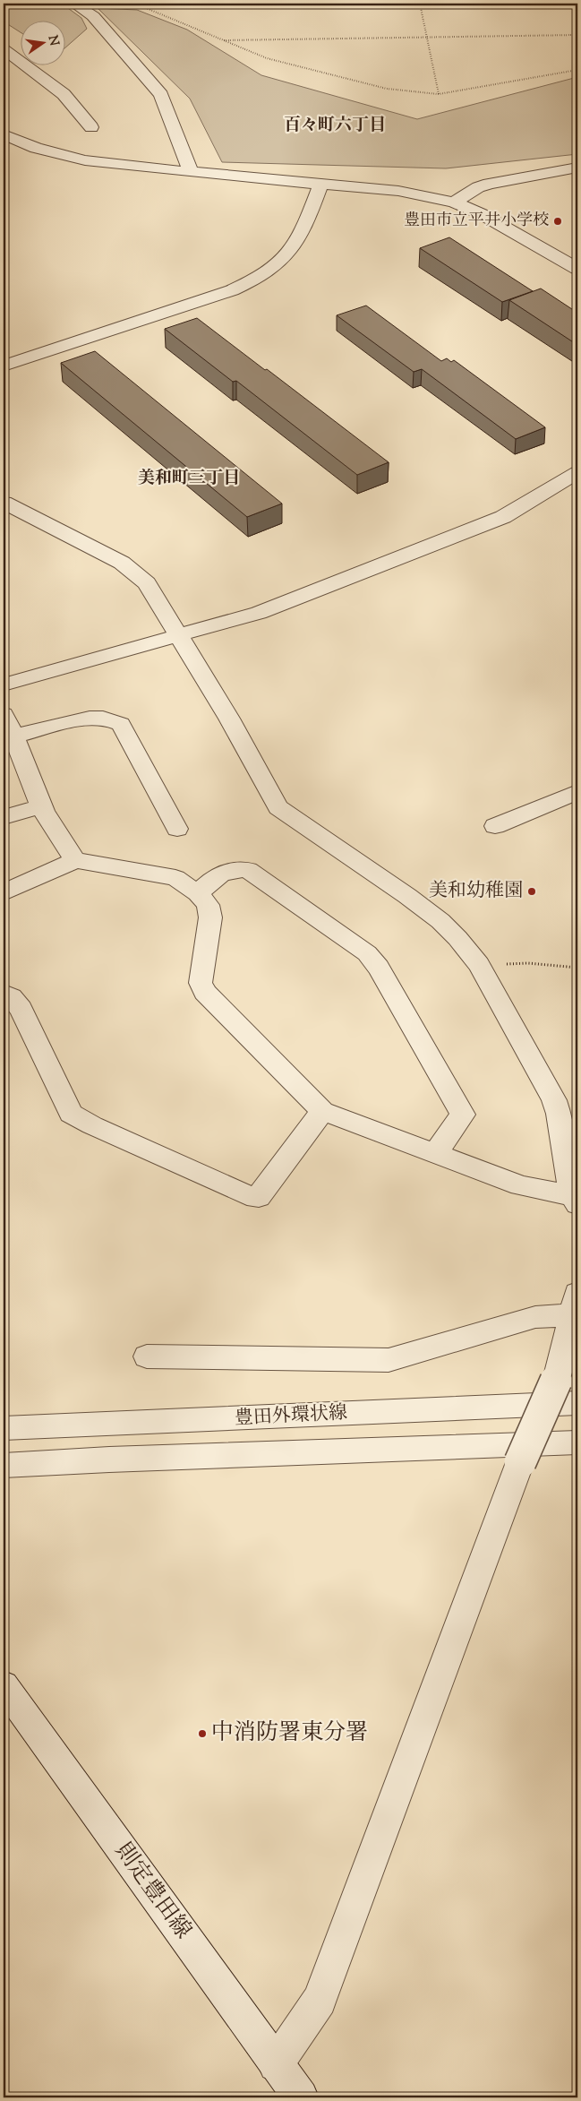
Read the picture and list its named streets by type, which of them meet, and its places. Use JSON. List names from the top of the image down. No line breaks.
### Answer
{"streets":{"street":["豊田外環状線","則定豊田線"]},"districts":["百々町六丁目","美和町三丁目"],"places":["豊田市立平井小学校","美和幼稚園","中消防署東分署"],"north":"right"}
